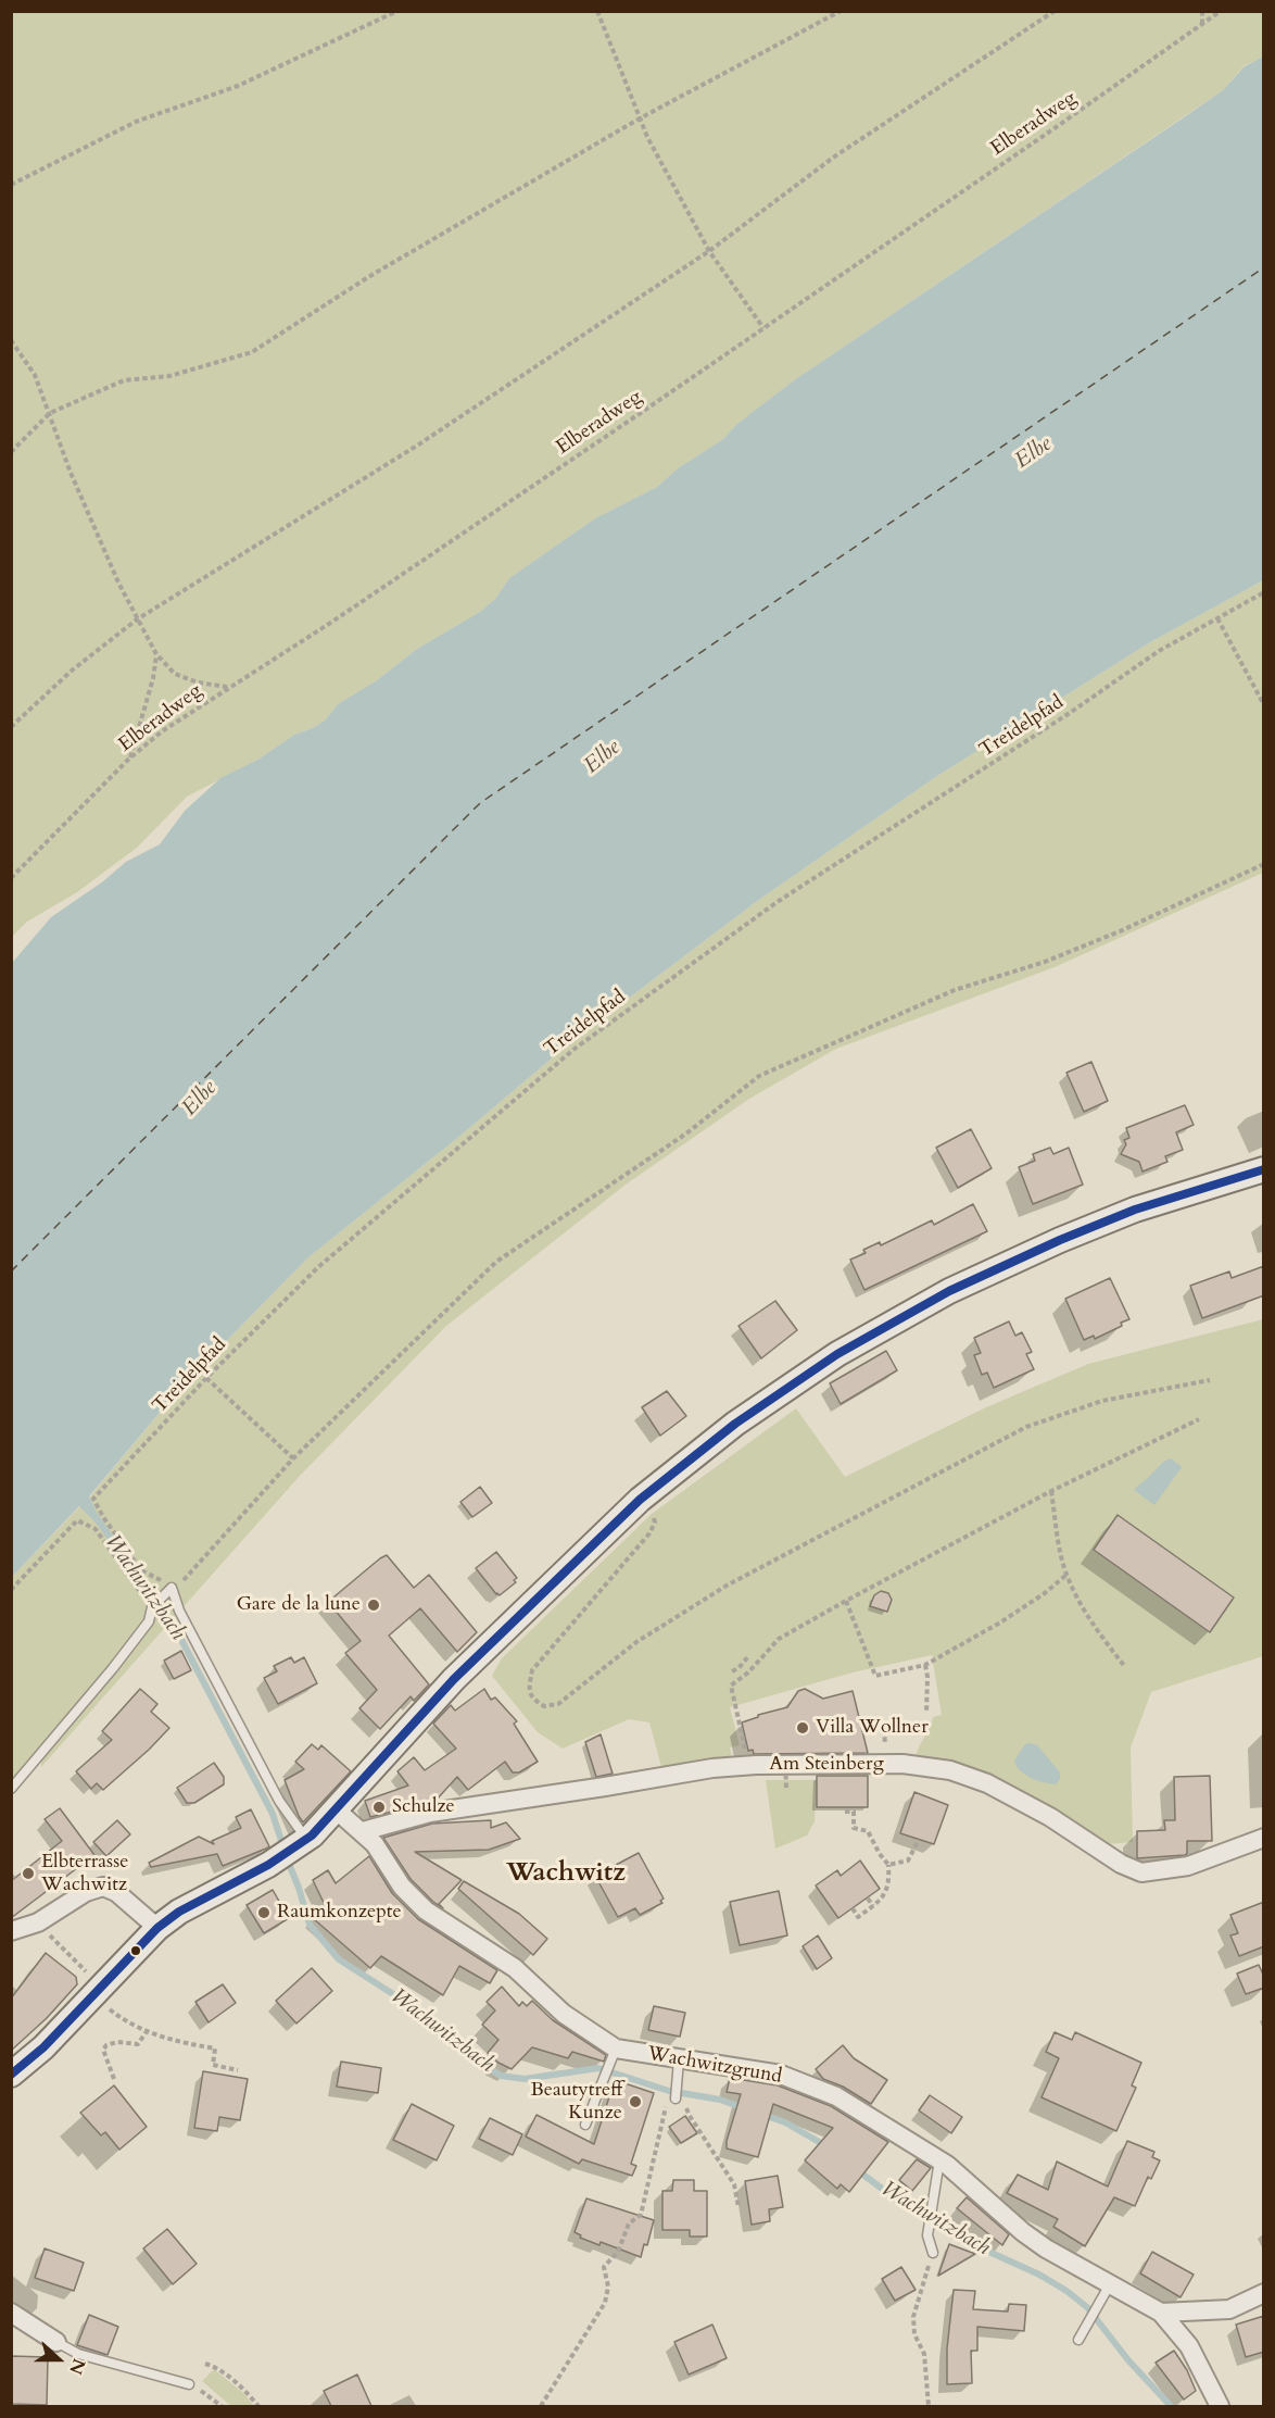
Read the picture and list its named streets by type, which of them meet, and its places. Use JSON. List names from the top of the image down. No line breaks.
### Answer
{"streets":{"street":["Am Steinberg","Wachwitzgrund"],"path":["Elberadweg","Treidelpfad"]},"crossings":[["Am Steinberg","Wachwitzgrund"]],"districts":["Wachwitz"],"water":["Elbe","Wachwitzbach"],"places":["Gare de la lune","Villa Wollner","Schulze","Elbterrasse Wachwitz","Raumkonzepte","Beautytreff Kunze"],"north":"right"}
